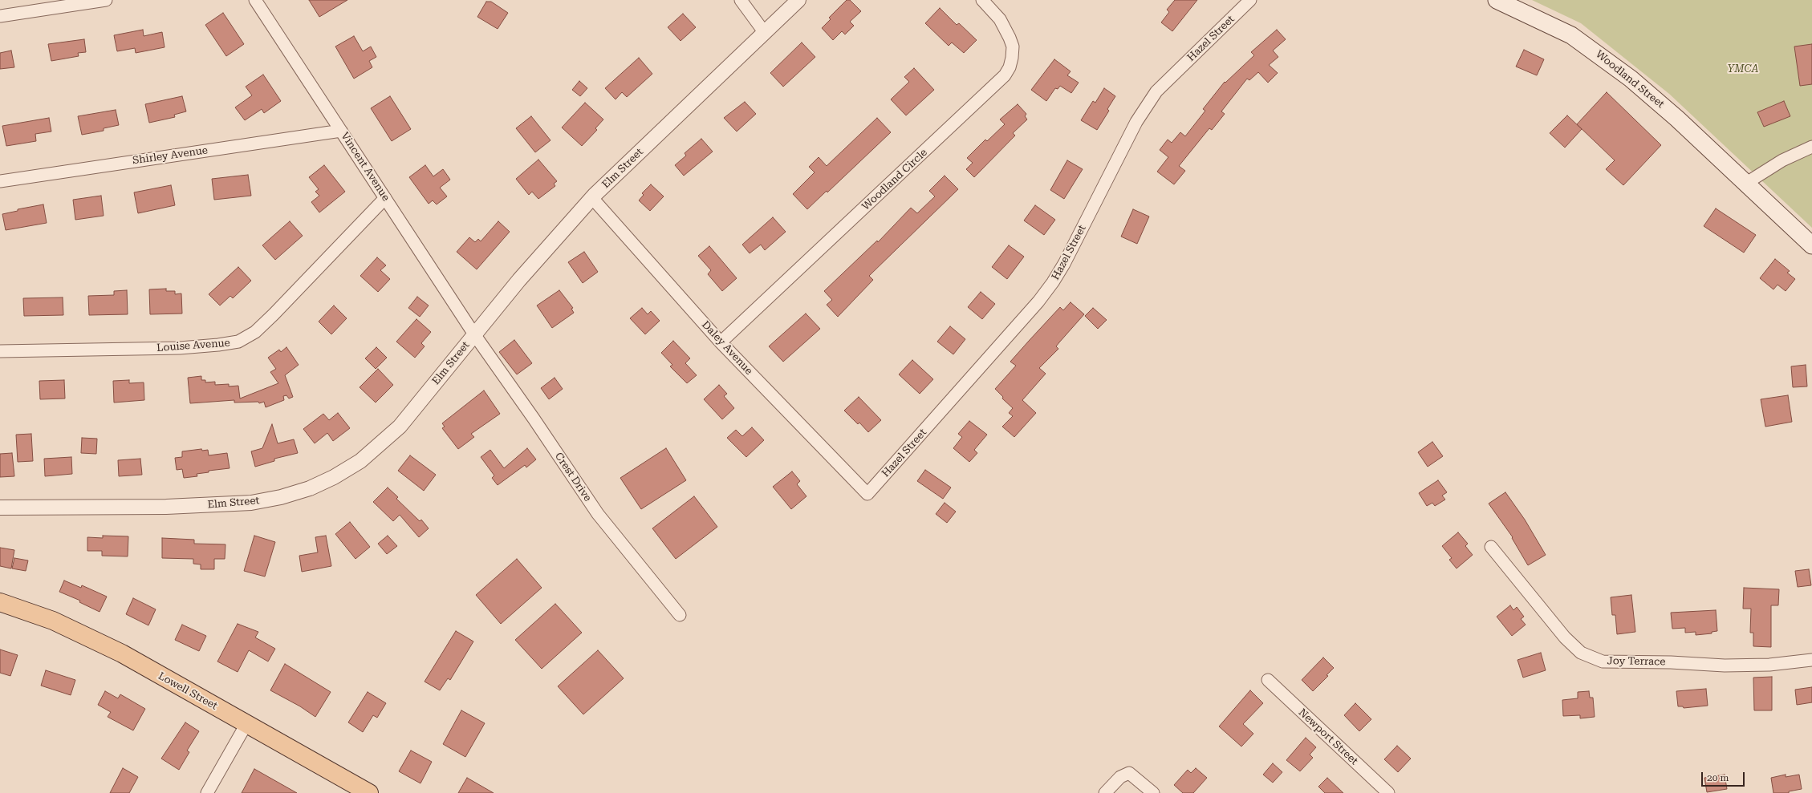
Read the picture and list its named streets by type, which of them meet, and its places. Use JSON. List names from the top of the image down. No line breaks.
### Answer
{"streets":{"main road":["Woodland Street","Lowell Street"],"street":["Hazel Street","Shirley Avenue","Vincent Avenue","Elm Street","Woodland Circle","Louise Avenue","Daley Avenue","Crest Drive","Joy Terrace","Newport Street"]},"crossings":[["Hazel Street","Daley Avenue"],["Shirley Avenue","Vincent Avenue"],["Vincent Avenue","Elm Street"],["Vincent Avenue","Louise Avenue"],["Vincent Avenue","Crest Drive"],["Elm Street","Daley Avenue"],["Elm Street","Crest Drive"],["Woodland Circle","Daley Avenue"]],"parks":["YMCA"],"scale_bar":"20 m"}
